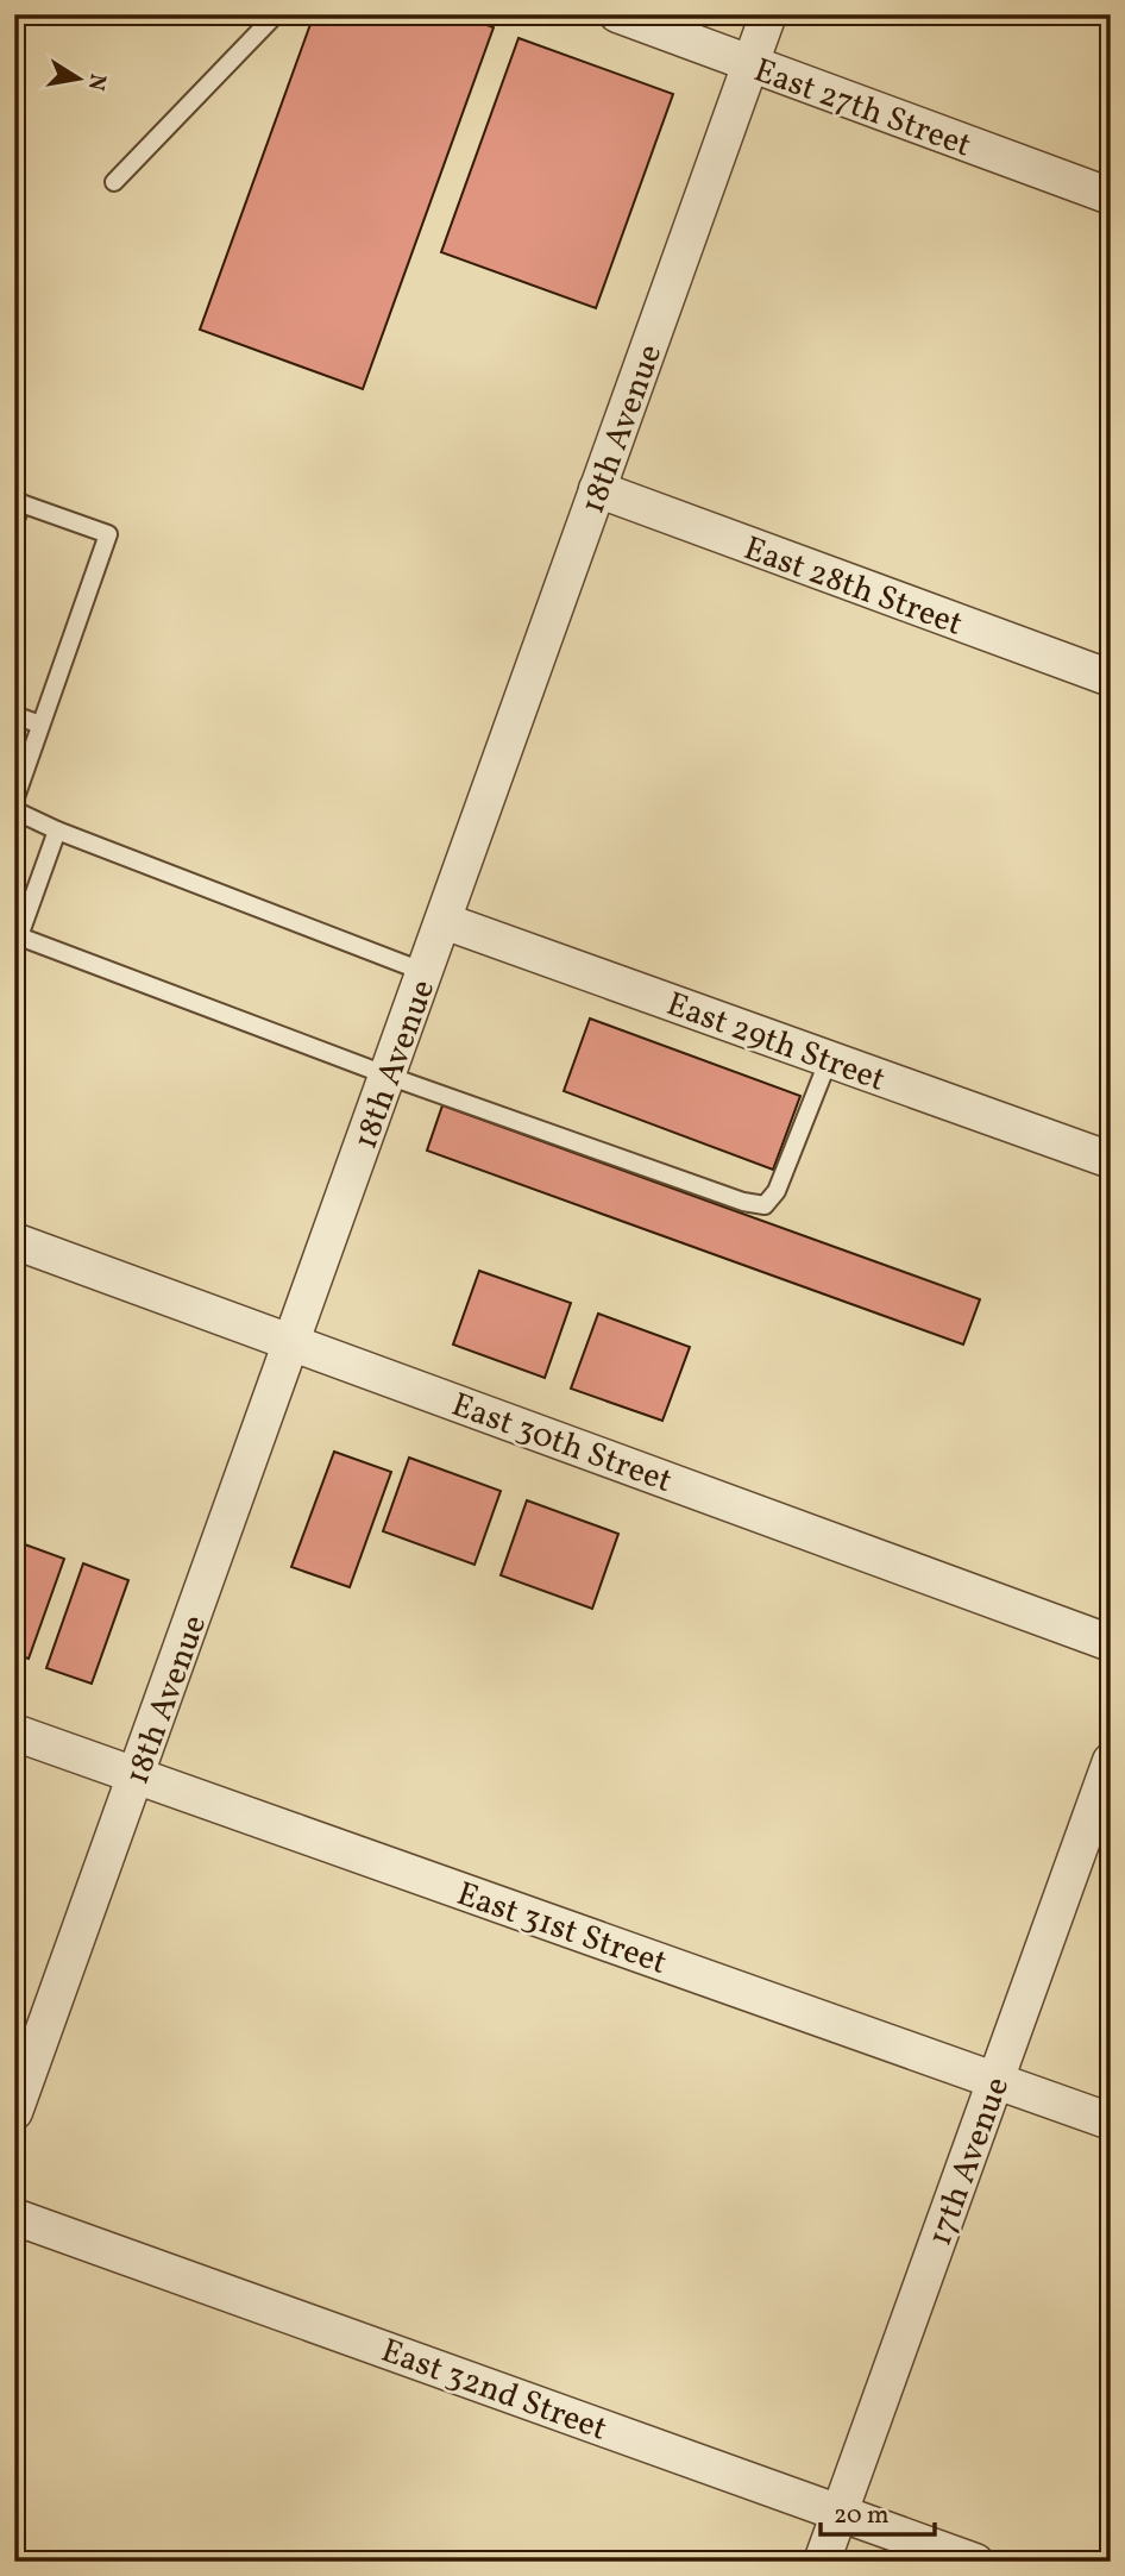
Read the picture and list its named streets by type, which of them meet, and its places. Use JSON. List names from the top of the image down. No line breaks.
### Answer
{"streets":{"street":["East 27th Street","18th Avenue","East 28th Street","East 29th Street","East 30th Street","East 31st Street","17th Avenue","East 32nd Street"]},"crossings":[["East 27th Street","18th Avenue"],["18th Avenue","East 28th Street"],["18th Avenue","East 29th Street"],["18th Avenue","East 30th Street"],["18th Avenue","East 31st Street"],["East 31st Street","17th Avenue"],["17th Avenue","East 32nd Street"]],"scale_bar":"20 m","north":"right"}
